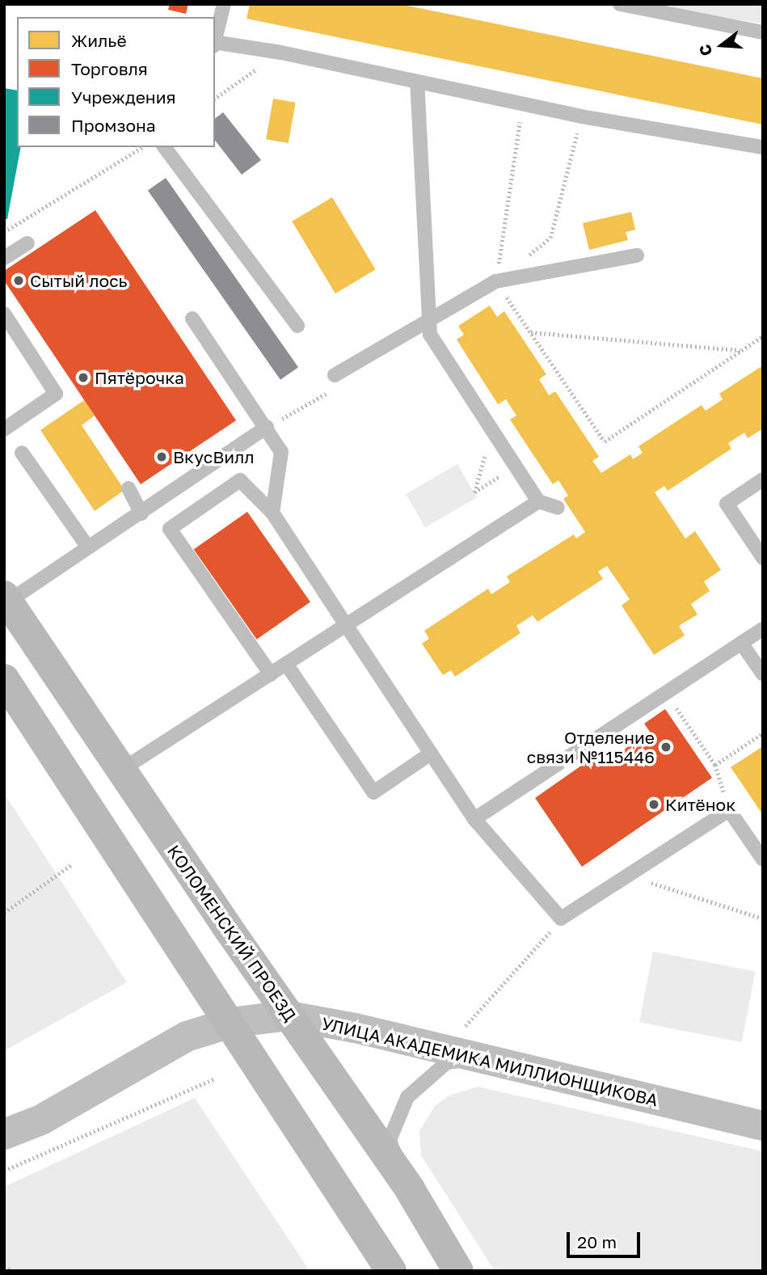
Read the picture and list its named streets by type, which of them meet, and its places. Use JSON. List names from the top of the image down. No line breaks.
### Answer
{"streets":{"main road":["КОЛОМЕНСКИЙ ПРОЕЗД"],"street":["УЛИЦА АКАДЕМИКА МИЛЛИОНЩИКОВА"]},"crossings":[["КОЛОМЕНСКИЙ ПРОЕЗД","УЛИЦА АКАДЕМИКА МИЛЛИОНЩИКОВА"]],"places":["Сытый лось","Пятёрочка","ВкусВилл","Отделение связи №115446","Китёнок"],"legend":["Жильё","Торговля","Учреждения","Промзона"],"scale_bar":"20 m","north":"left"}
